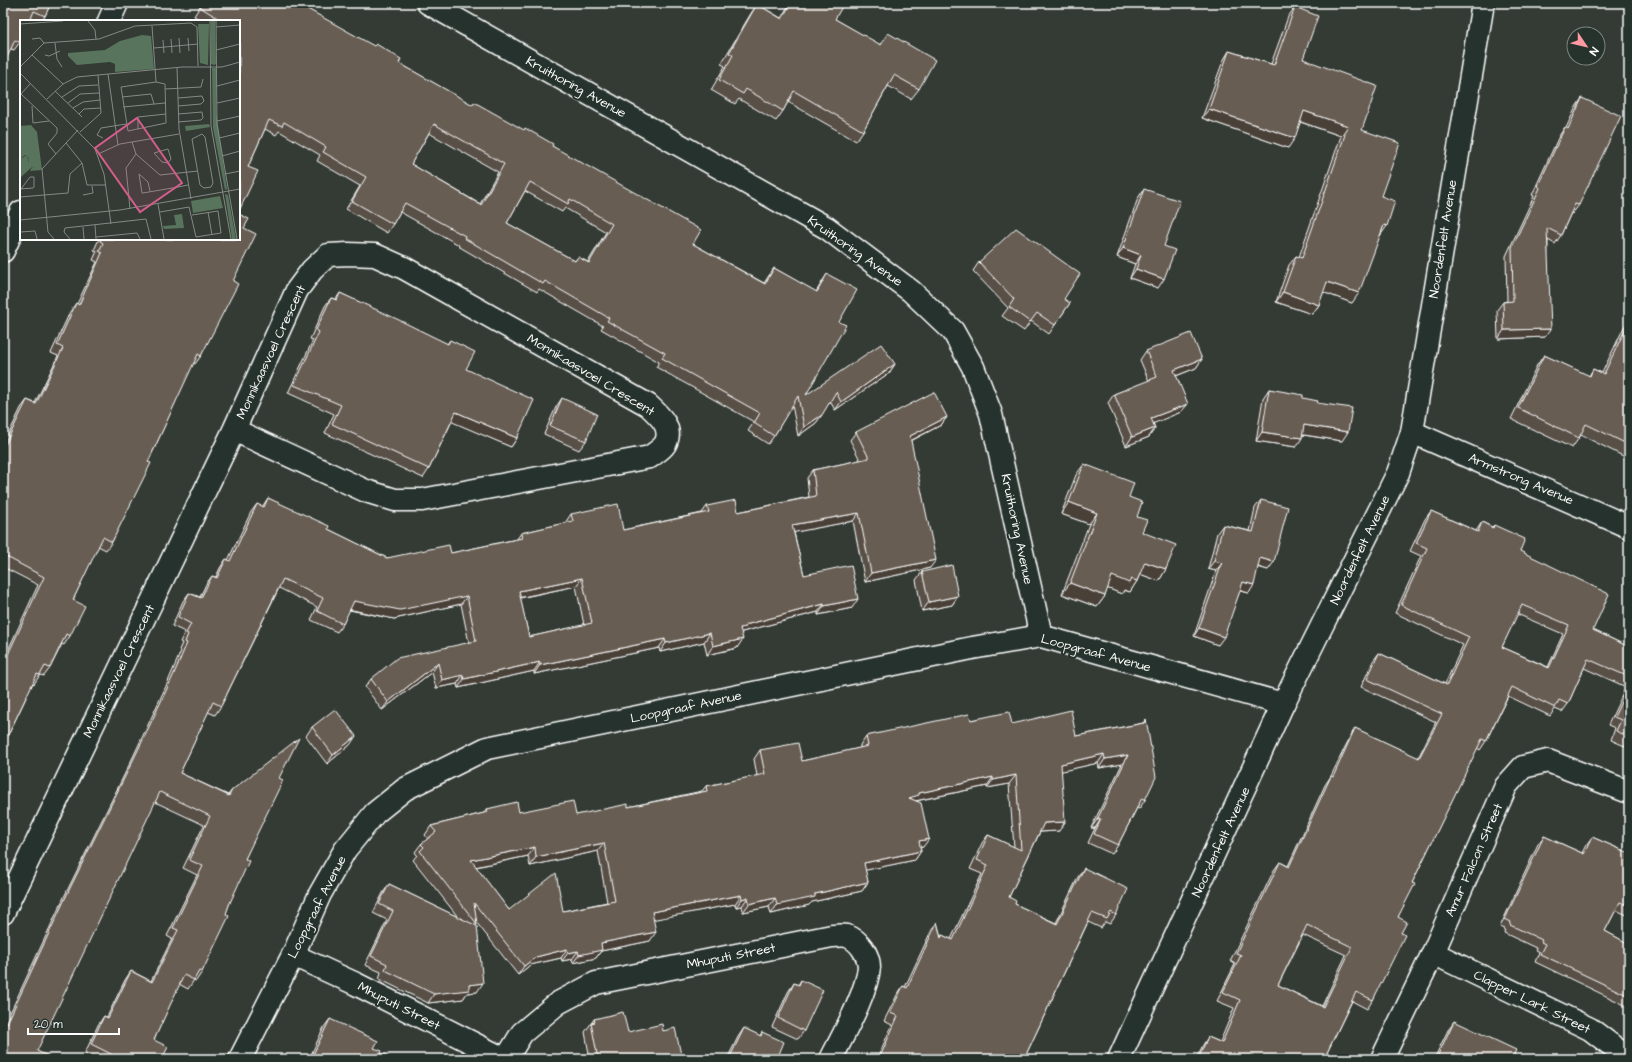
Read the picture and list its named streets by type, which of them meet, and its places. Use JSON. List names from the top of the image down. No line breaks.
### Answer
{"streets":{"street":["Kruithoring Avenue","Noordenfelt Avenue","Monnikaasvoel Crescent","Armstrong Avenue","Loopgraaf Avenue","Amur Falcon Street","Mhuputi Street","Clapper Lark Street"]},"crossings":[["Kruithoring Avenue","Loopgraaf Avenue"],["Noordenfelt Avenue","Armstrong Avenue"],["Noordenfelt Avenue","Loopgraaf Avenue"],["Loopgraaf Avenue","Mhuputi Street"],["Amur Falcon Street","Clapper Lark Street"]],"scale_bar":"20 m","north":"bottom right"}
